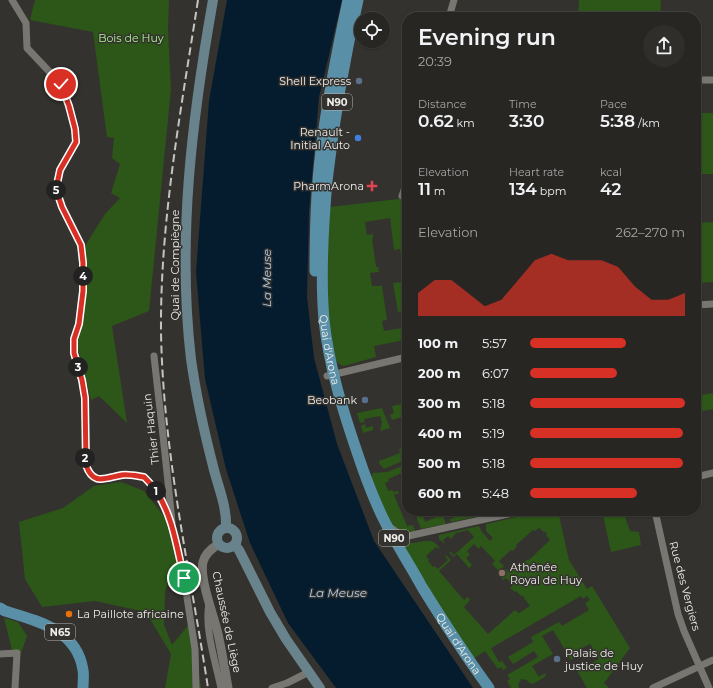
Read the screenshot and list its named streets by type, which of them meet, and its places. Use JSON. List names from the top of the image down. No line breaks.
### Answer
{"streets":{"main road":["N90","Quai de Compiègne","Quai d'Arona","N65"],"street":["Thier Haquin","Rue des Vergiers","Chaussée de Liège"]},"crossings":[["Quai de Compiègne","Chaussée de Liège"]],"water":["La Meuse"],"parks":["Bois de Huy"],"places":{"other":["Shell Express","Renault - Initial Auto","Beobank","Athénée Royal de Huy","La Paillote africaine","Palais de justice de Huy"],"health":["PharmArona"]},"page":{"heading":["Evening run","20:39"],"stats":[["Distance","0.62 km"],["Time","3:30"],["Pace","5:38 /km"],["Elevation","11 m"],["Heart rate","134 bpm"],["kcal","42"]],"pins":["5","4","3","2","1"],"chart":["Elevation","262–270 m"],"list":[{"name":"100 m","note":"5:57"},{"name":"200 m","note":"6:07"},{"name":"300 m","note":"5:18"},{"name":"400 m","note":"5:19"},{"name":"500 m","note":"5:18"},{"name":"600 m","note":"5:48"}]}}
